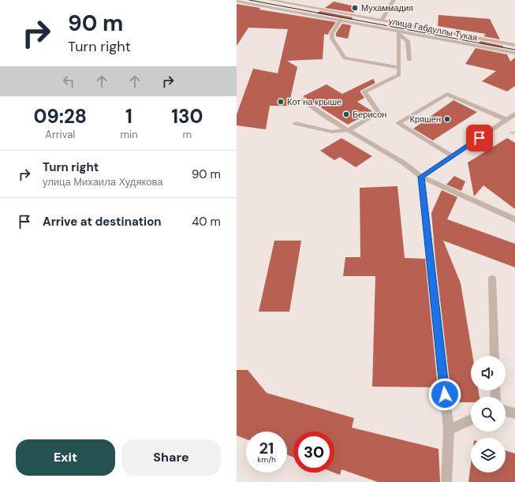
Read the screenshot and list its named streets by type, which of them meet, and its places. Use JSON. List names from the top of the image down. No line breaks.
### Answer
{"streets":{"street":["улица Габдуллы Тукая"]},"places":["Мухаммадия","Кот на крыше","Берисон","Кряшен"],"page":{"turn":["90 m","Turn right"],"eta":["09:28","Arrival","1","min","130","m"],"list":[{"name":"Turn right","note":"улица Михаила Худякова","value":"90 m"},{"name":"Arrive at destination","value":"40 m"}],"speed":"21 km/h","limit":"30","buttons":["Exit","Share"]}}
